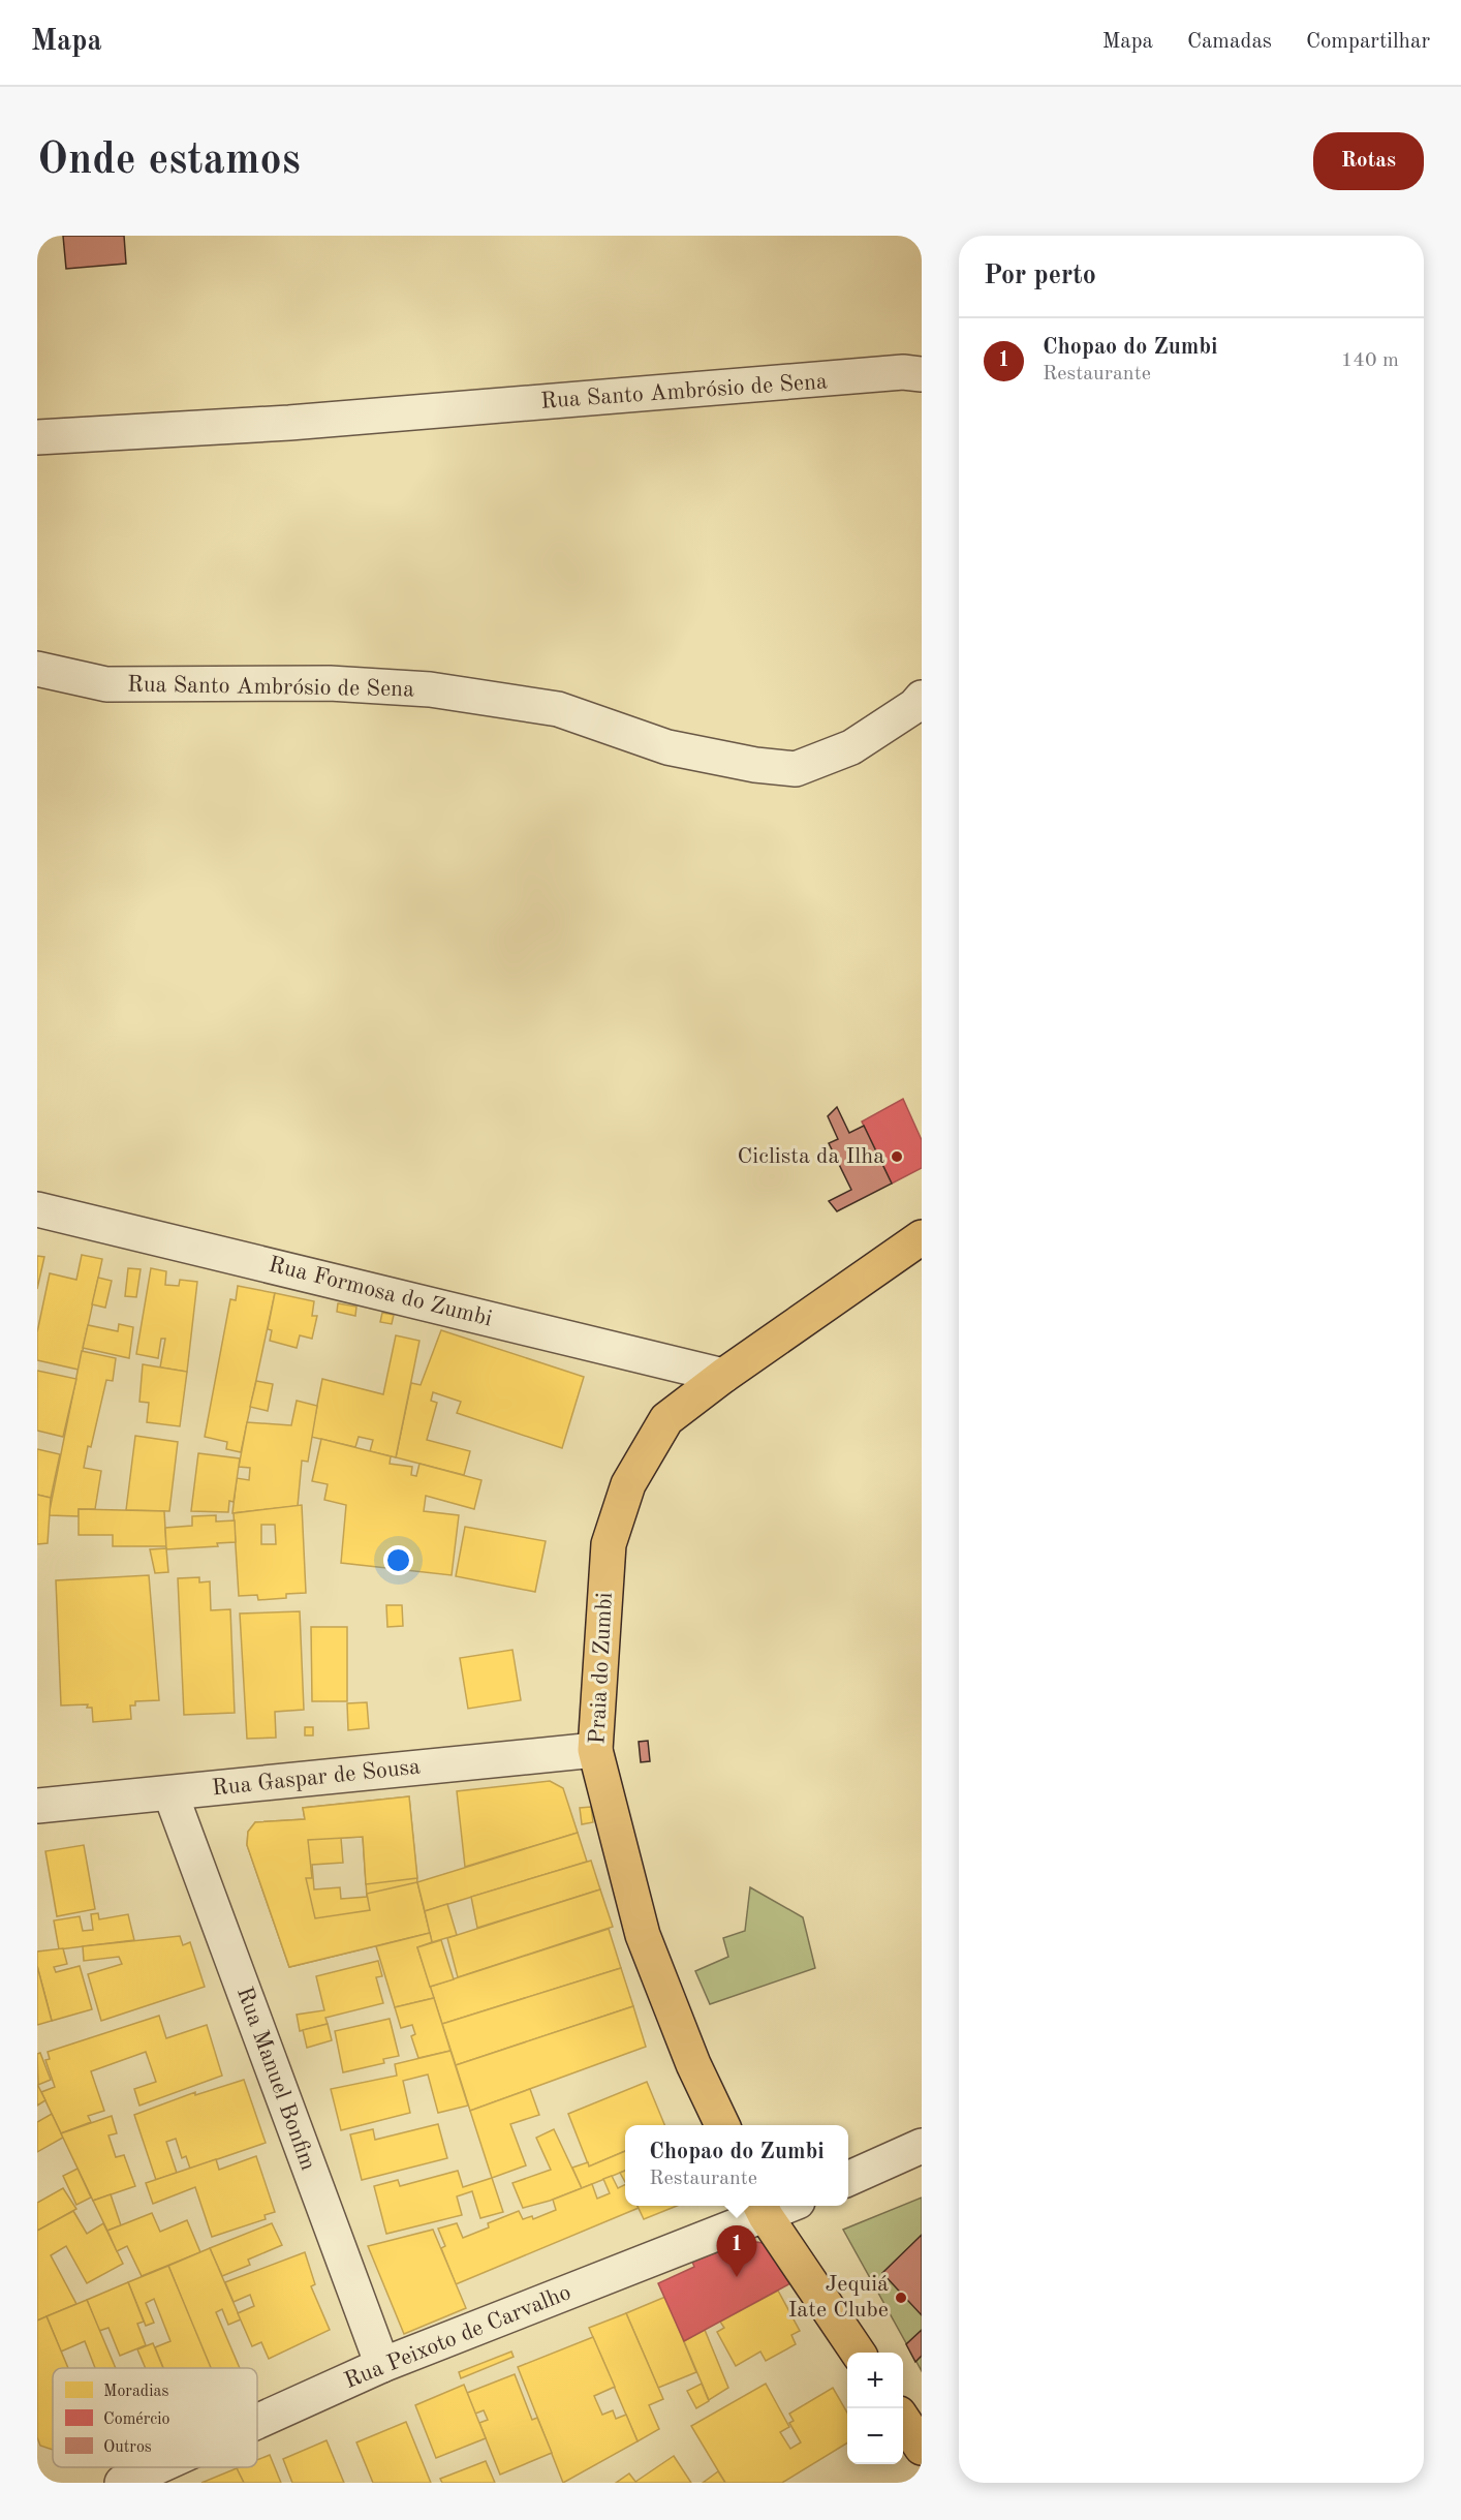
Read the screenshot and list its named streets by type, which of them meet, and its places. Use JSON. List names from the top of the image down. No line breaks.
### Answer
{"streets":{"main road":["Praia do Zumbi"],"street":["Rua Santo Ambrósio de Sena","Rua Formosa do Zumbi","Rua Gaspar de Sousa","Rua Manuel Bonfim","Rua Peixoto de Carvalho"]},"crossings":[["Rua Formosa do Zumbi","Praia do Zumbi"],["Praia do Zumbi","Rua Gaspar de Sousa"],["Rua Gaspar de Sousa","Rua Manuel Bonfim"],["Rua Manuel Bonfim","Rua Peixoto de Carvalho"]],"places":["Ciclista da Ilha","Jequiá Iate Clube"],"legend":["Moradias","Comércio","Outros"],"page":{"header":"Mapa","nav":["Mapa","Camadas","Compartilhar"],"buttons":"Rotas","title":"Onde estamos","heading":"Por perto","list":[{"mark":"1","name":"Chopao do Zumbi","note":"Restaurante","value":"140 m"}],"popup":["Chopao do Zumbi","Restaurante"],"pins":"1","map_buttons":["+","−"]}}
